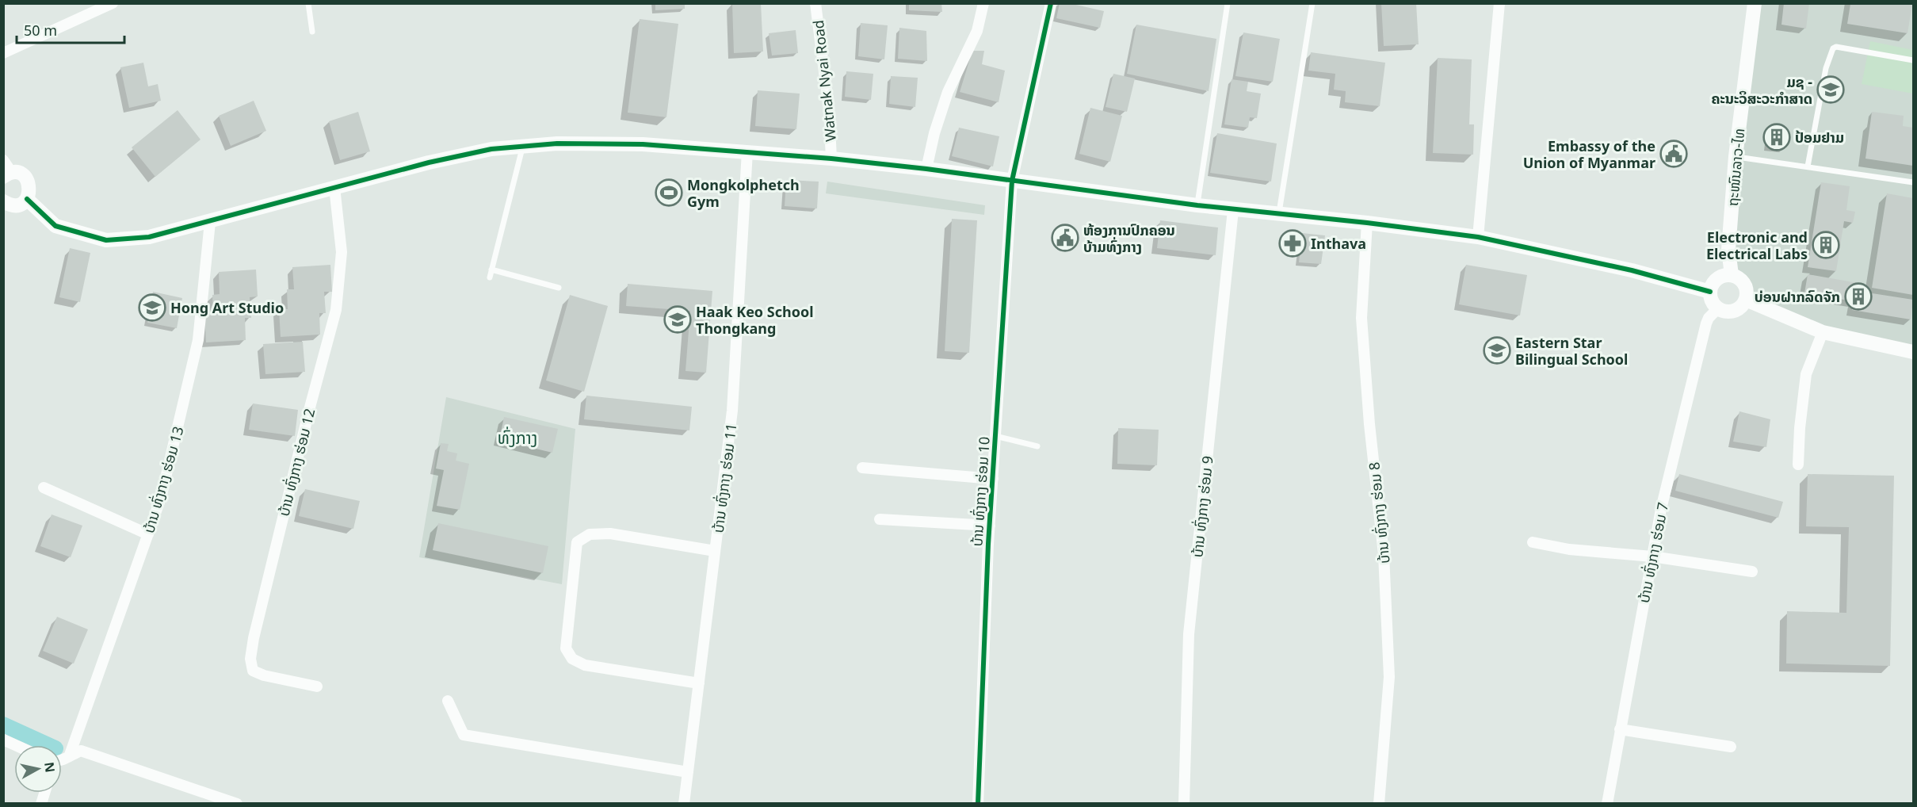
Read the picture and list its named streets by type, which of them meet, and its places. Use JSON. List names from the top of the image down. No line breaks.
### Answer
{"streets":{"street":["Watnak Nyai Road","ຖະໜົນລາວ-ໄທ","ບ້ານ ທົ່ງກາງ ຮ່ອມ 12","ບ້ານ ທົ່ງກາງ ຮ່ອມ 11","ບ້ານ ທົ່ງກາງ ຮ່ອມ 13","ບ້ານ ທົ່ງກາງ ຮ່ອມ 10","ບ້ານ ທົ່ງກາງ ຮ່ອມ 9","ບ້ານ ທົ່ງກາງ ຮ່ອມ 8","ບ້ານ ທົ່ງກາງ ຮ່ອມ 7"]},"crossings":[["ຖະໜົນລາວ-ໄທ","ບ້ານ ທົ່ງກາງ ຮ່ອມ 7"]],"districts":["ທົ່ງກາງ"],"places":{"school or university":["ມຊ - ຄະນະວິສະວະກຳສາດ","Hong Art Studio","Haak Keo School Thongkang","Eastern Star Bilingual School"],"building":["ປ້ອມຢາມ","Electronic and Electrical Labs","ບ່ອນຝາກລົດຈັກ"],"public building":["Embassy of the Union of Myanmar","ຫ້ອງການປົກຄອນ ບ້າມທົ່ງກາງ"],"sports":["Mongkolphetch Gym"],"pharmacy":["Inthava"]},"scale_bar":"50 m","north":"right"}
